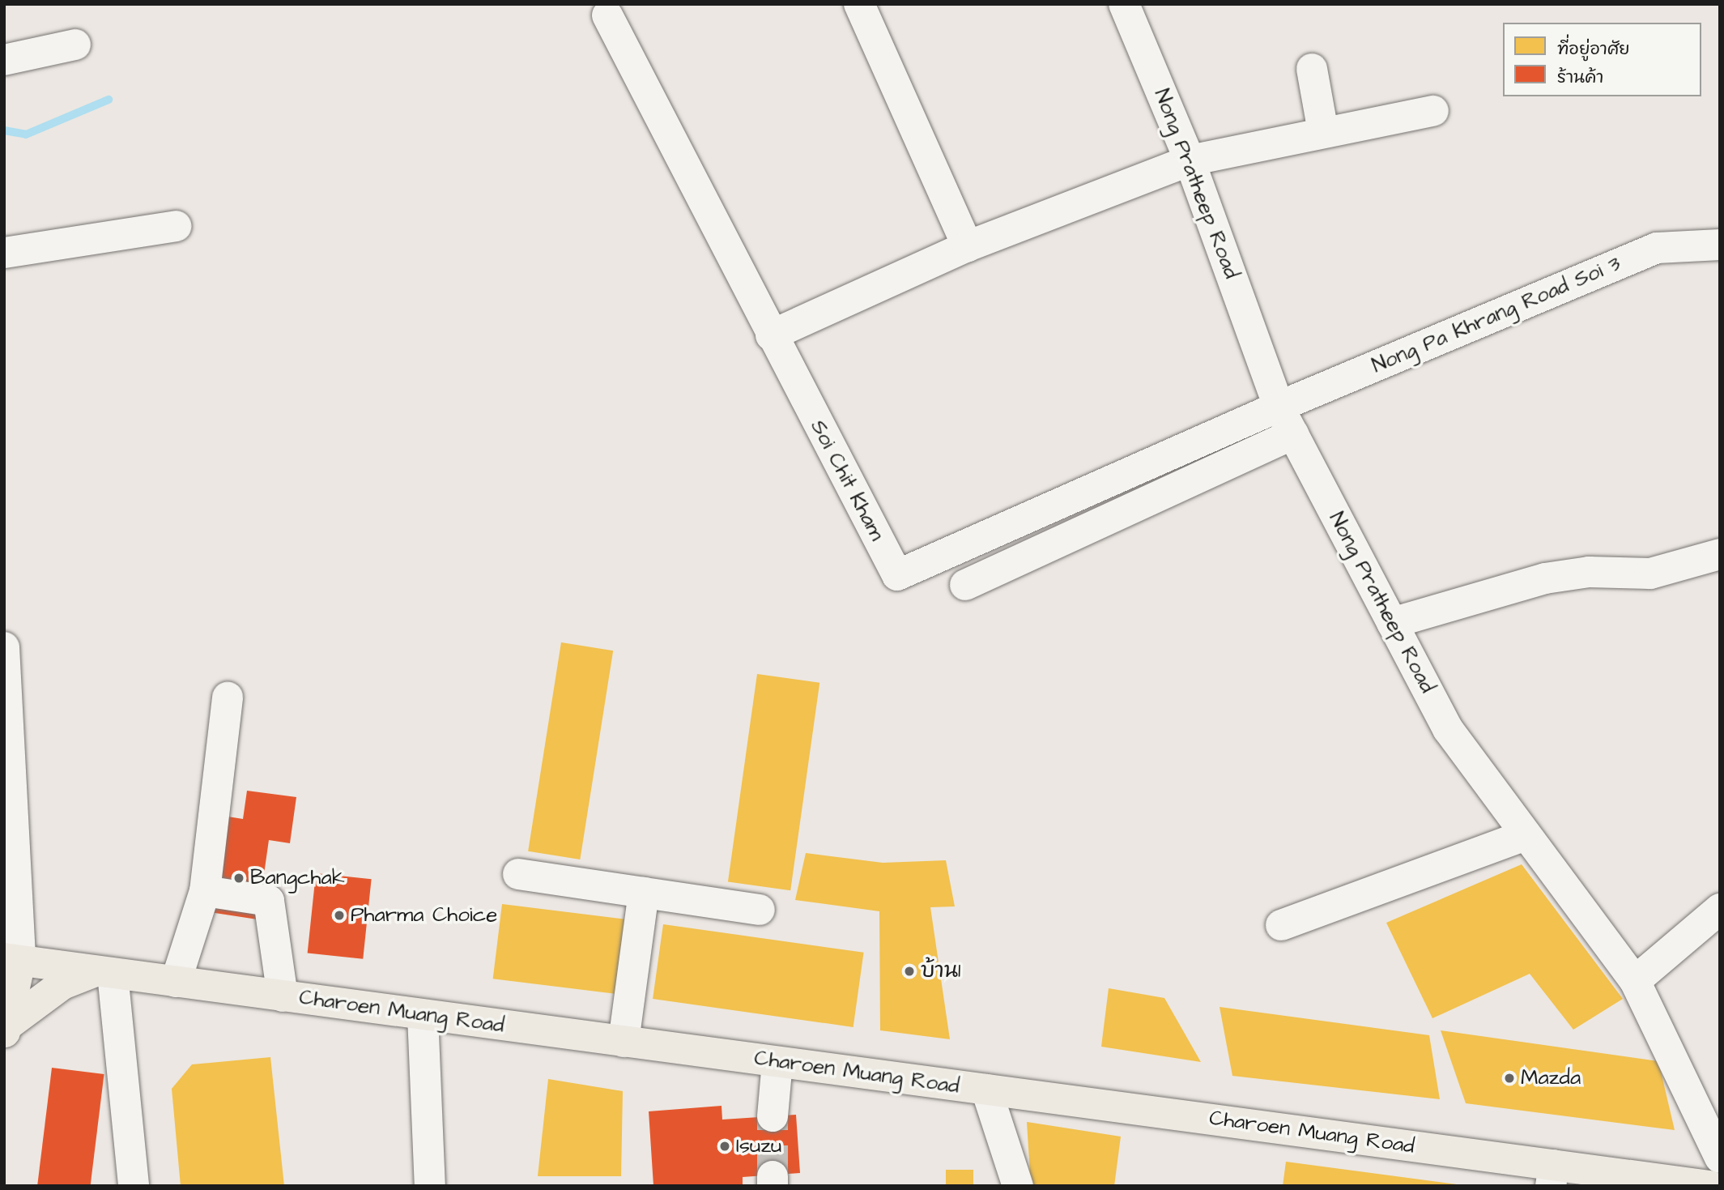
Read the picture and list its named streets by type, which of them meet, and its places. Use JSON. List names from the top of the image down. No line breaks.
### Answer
{"streets":{"main road":["Charoen Muang Road"],"street":["Nong Pratheep Road","Nong Pa Khrang Road Soi 3","Soi Chit Kham"]},"crossings":[["Nong Pratheep Road","Nong Pa Khrang Road Soi 3"],["Nong Pratheep Road","Soi Chit Kham"],["Nong Pa Khrang Road Soi 3","Soi Chit Kham"]],"places":["Bangchak","Pharma Choice","บ้าน1","Mazda","Isuzu"],"legend":["ที่อยู่อาศัย","ร้านค้า"]}
